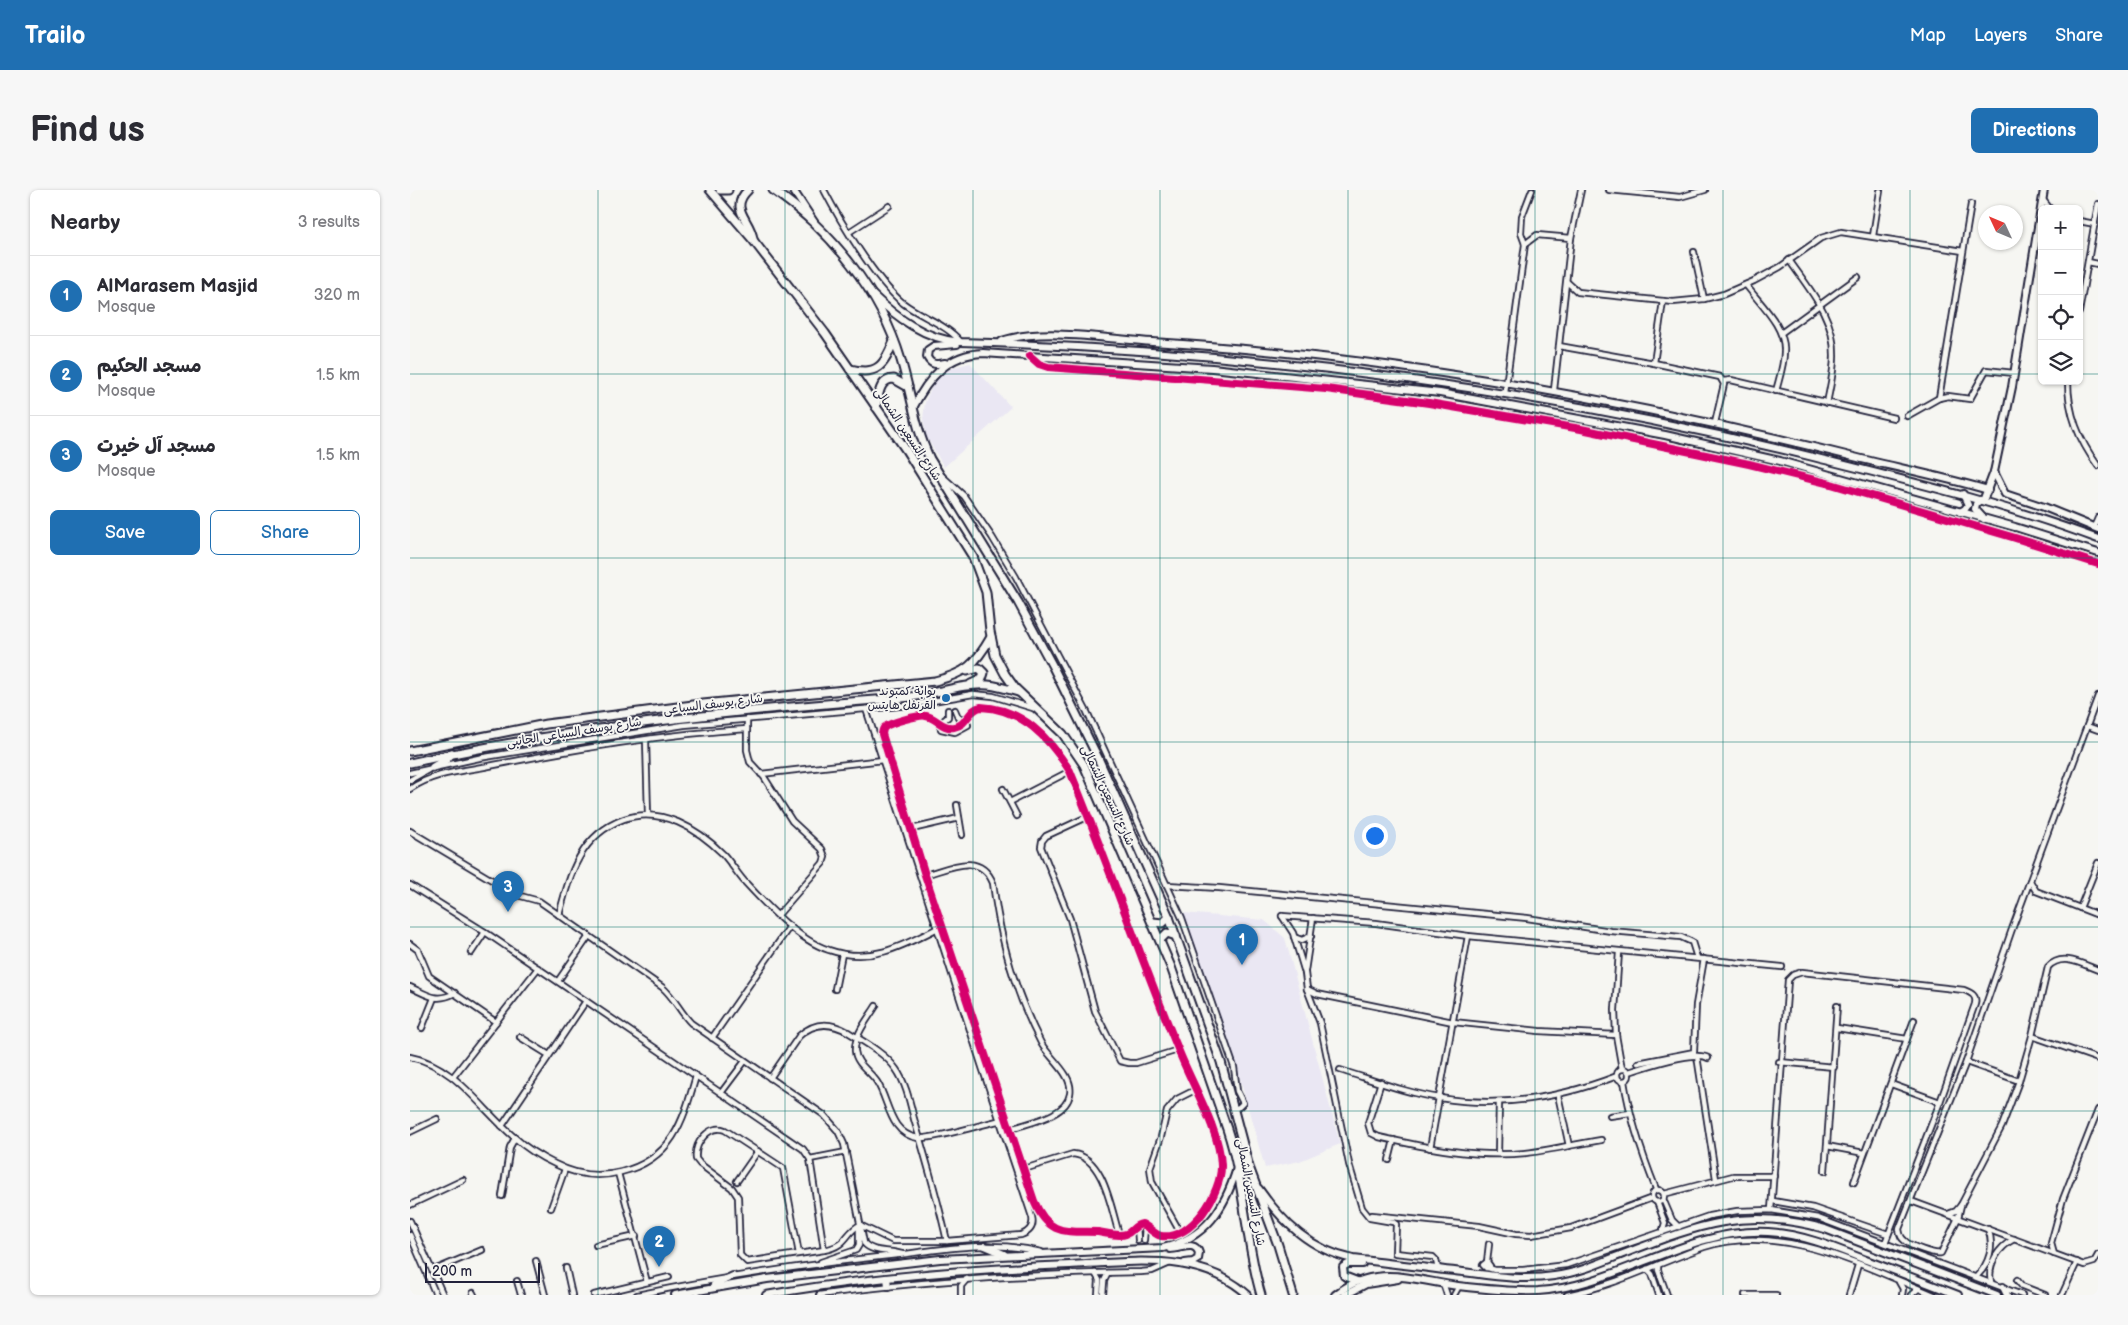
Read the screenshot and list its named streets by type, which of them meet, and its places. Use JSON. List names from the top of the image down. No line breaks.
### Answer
{"streets":{"main road":["شارع التسعين الشمالى","شارع يوسف السباعى"],"street":["شارع يوسف السباعى الجانبى"]},"crossings":[["شارع التسعين الشمالى","شارع يوسف السباعى"],["شارع التسعين الشمالى","شارع يوسف السباعى الجانبى"]],"places":["بوابة كمبوند القرنفل هايتس"],"scale_bar":"200 m","north":"top left","page":{"header":"Trailo","nav":["Map","Layers","Share"],"buttons":["Directions",["Save","Share"]],"title":"Find us","heading":["Nearby","3 results"],"map_buttons":["+","−"],"list":[{"mark":"1","name":"AlMarasem Masjid","note":"Mosque","value":"320 m"},{"mark":"2","name":"مسجد الحكيم","note":"Mosque","value":"1.5 km"},{"mark":"3","name":"مسجد آل خيرت","note":"Mosque","value":"1.5 km"}],"pins":["3","1","2"],"scale":"200 m"}}
